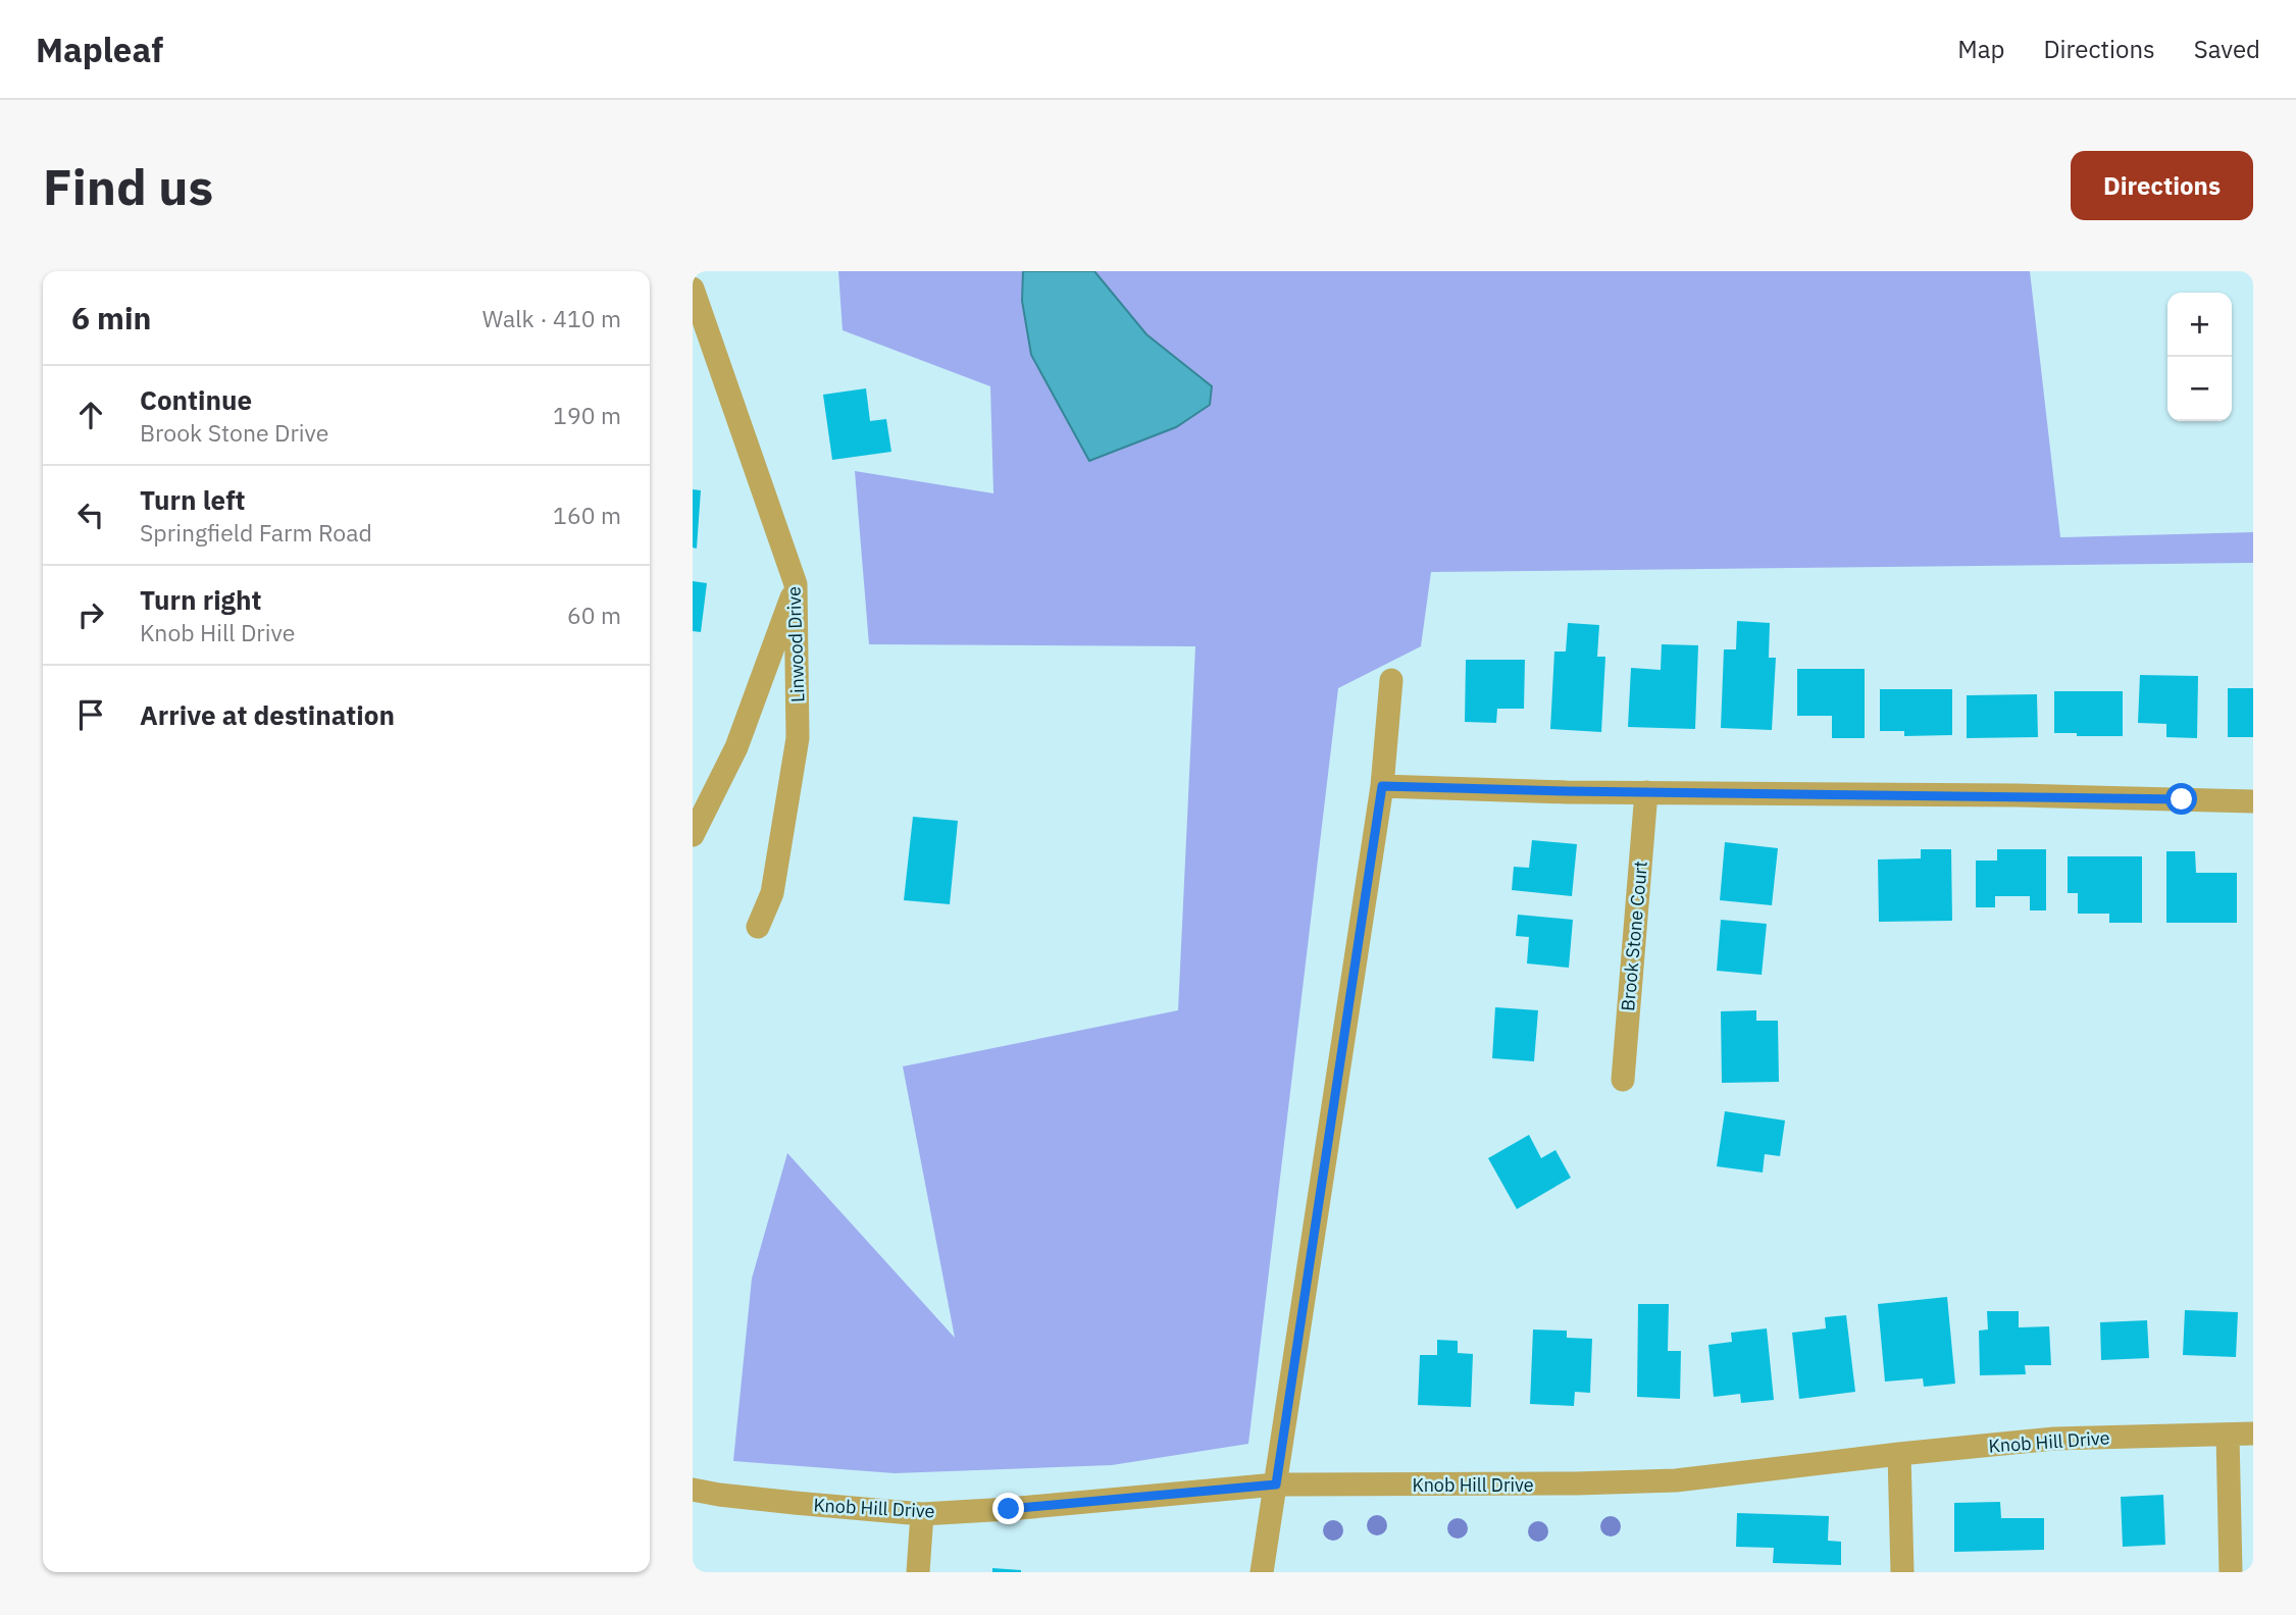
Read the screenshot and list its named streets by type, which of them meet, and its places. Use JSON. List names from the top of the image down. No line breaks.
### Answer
{"streets":{"street":["Linwood Drive","Brook Stone Court","Knob Hill Drive"]},"page":{"header":"Mapleaf","nav":["Map","Directions","Saved"],"buttons":"Directions","title":"Find us","heading":["6 min","Walk · 410 m"],"map_buttons":["+","−"],"list":[["Continue","Brook Stone Drive","190 m"],["Turn left","Springfield Farm Road","160 m"],["Turn right","Knob Hill Drive","60 m"],"Arrive at destination"]}}
